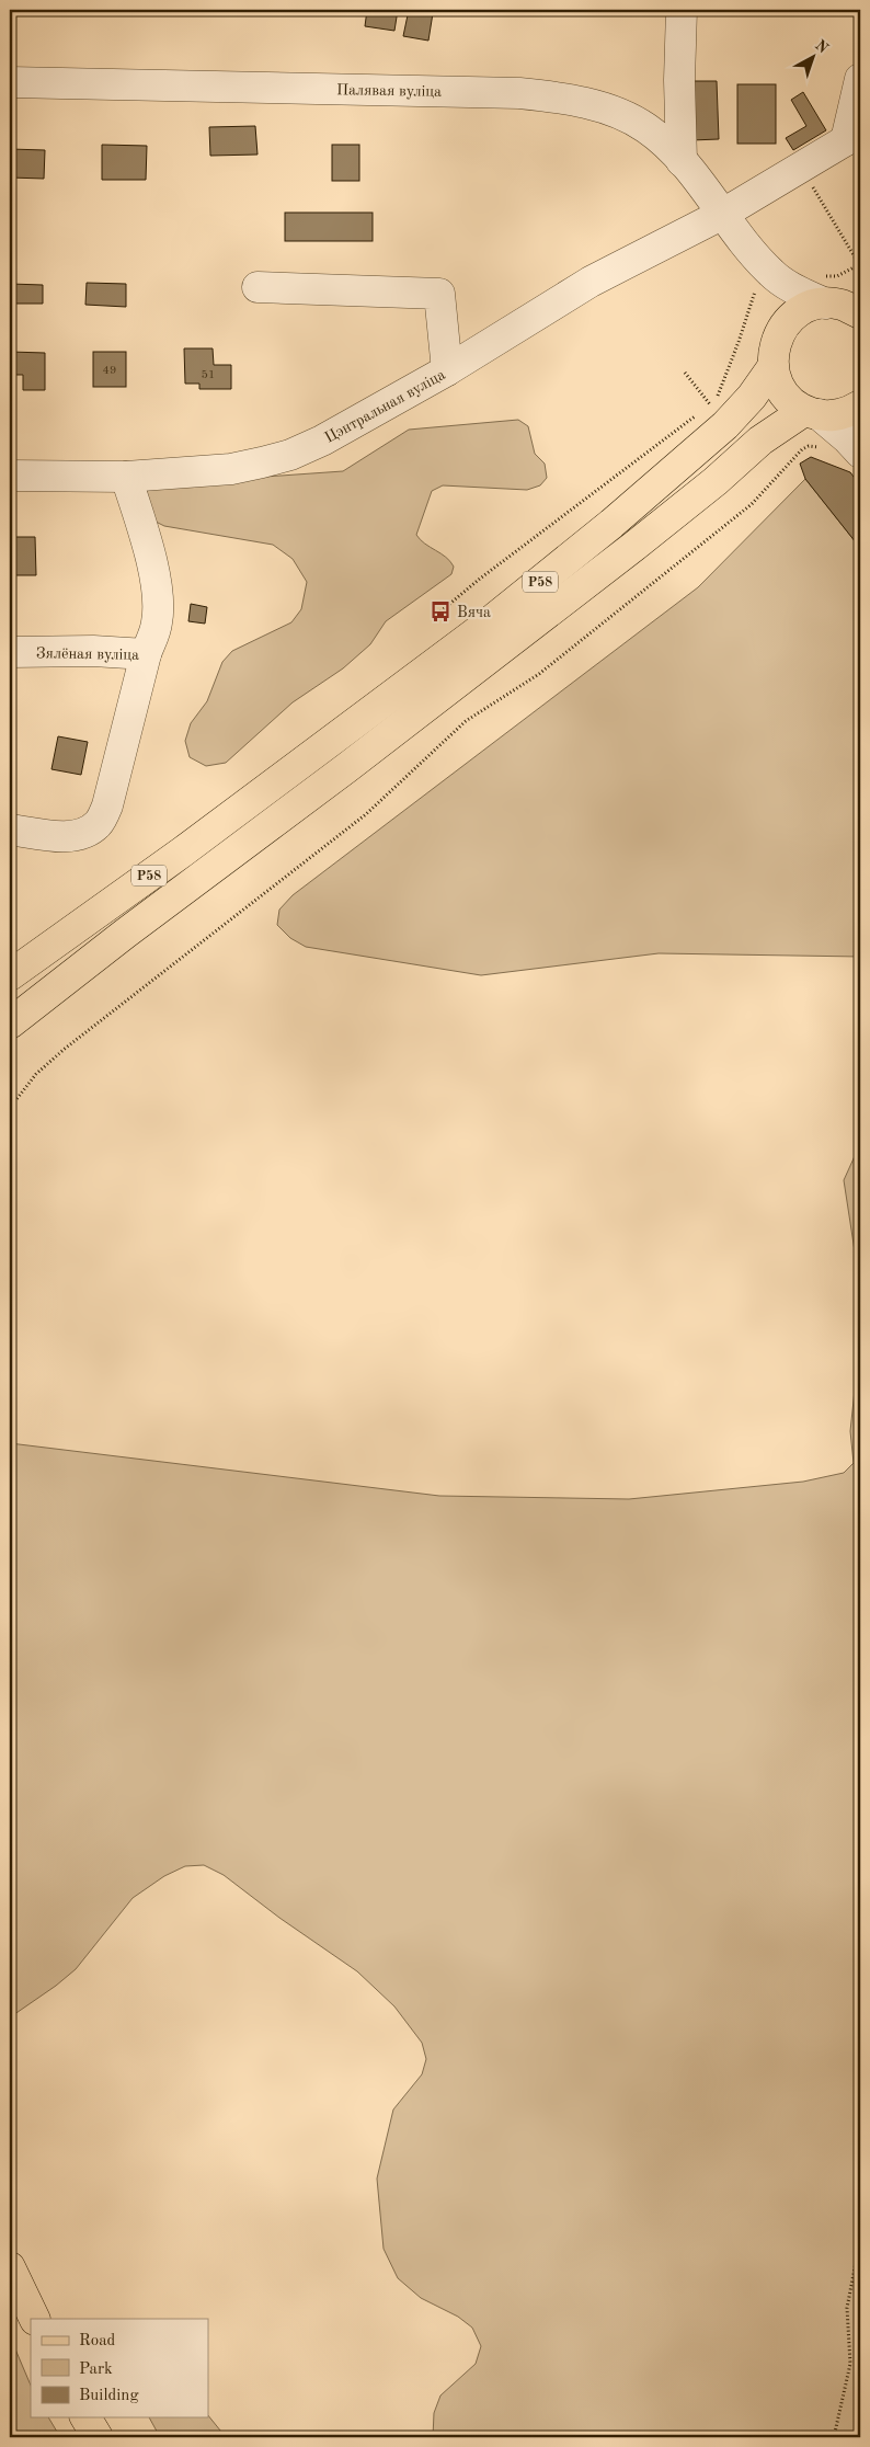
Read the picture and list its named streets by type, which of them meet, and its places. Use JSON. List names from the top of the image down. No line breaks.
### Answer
{"streets":{"main road":["Р58"],"street":["Палявая вуліца","Цэнтральная вуліца","Зялёная вуліца"]},"crossings":[["Палявая вуліца","Цэнтральная вуліца"],["Цэнтральная вуліца","Зялёная вуліца"]],"places":{"bus stop":["Вяча"]},"house_numbers":["49","51"],"legend":["Road","Park","Building"],"north":"top right"}
